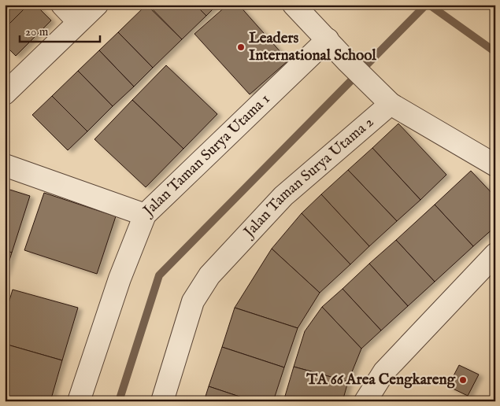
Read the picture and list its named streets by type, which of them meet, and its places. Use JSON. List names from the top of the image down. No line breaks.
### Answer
{"streets":{"street":["Jalan Taman Surya Utama 1","Jalan Taman Surya Utama 2"]},"places":["Leaders International School","TA 66 Area Cengkareng"],"scale_bar":"20 m"}
